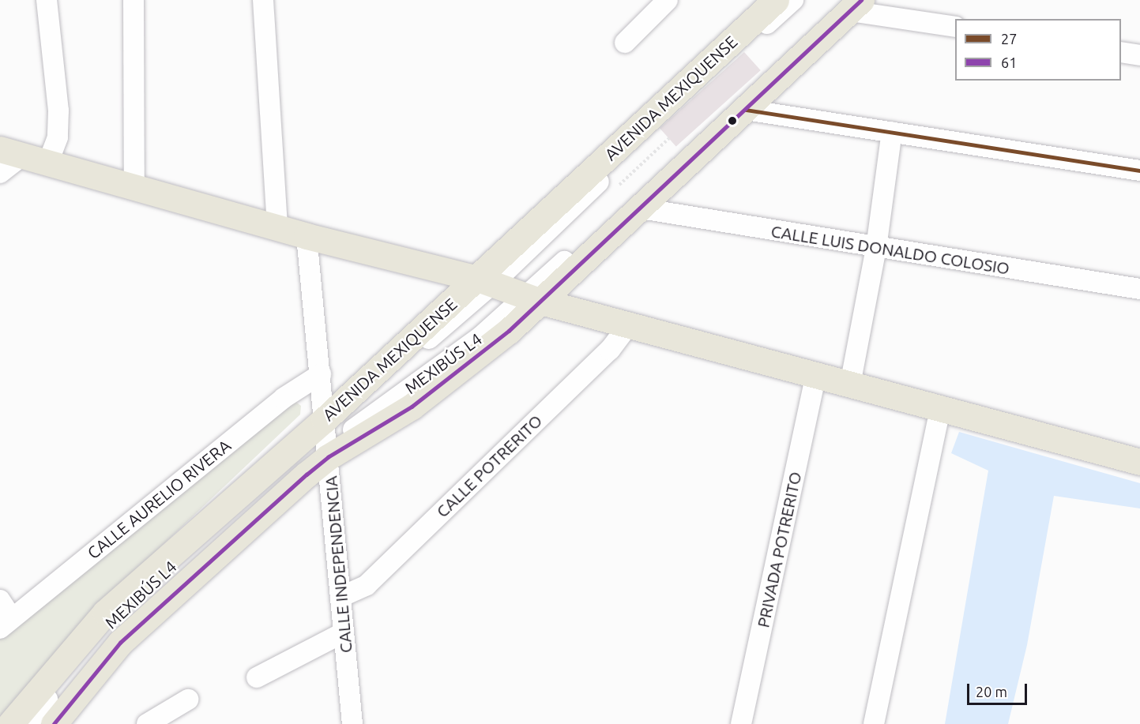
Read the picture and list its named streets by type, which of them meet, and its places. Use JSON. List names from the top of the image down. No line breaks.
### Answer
{"streets":{"main road":["AVENIDA MEXIQUENSE"],"street":["CALLE LUIS DONALDO COLOSIO","MEXIBÚS L4","CALLE POTRERITO","CALLE AURELIO RIVERA","PRIVADA POTRERITO","CALLE INDEPENDENCIA"]},"crossings":[["AVENIDA MEXIQUENSE","CALLE LUIS DONALDO COLOSIO"],["AVENIDA MEXIQUENSE","MEXIBÚS L4"],["AVENIDA MEXIQUENSE","CALLE INDEPENDENCIA"],["MEXIBÚS L4","CALLE INDEPENDENCIA"],["CALLE POTRERITO","CALLE INDEPENDENCIA"],["CALLE AURELIO RIVERA","CALLE INDEPENDENCIA"]],"lines":["transit line 61","transit line 27"],"legend":["27","61"],"scale_bar":"20 m"}
